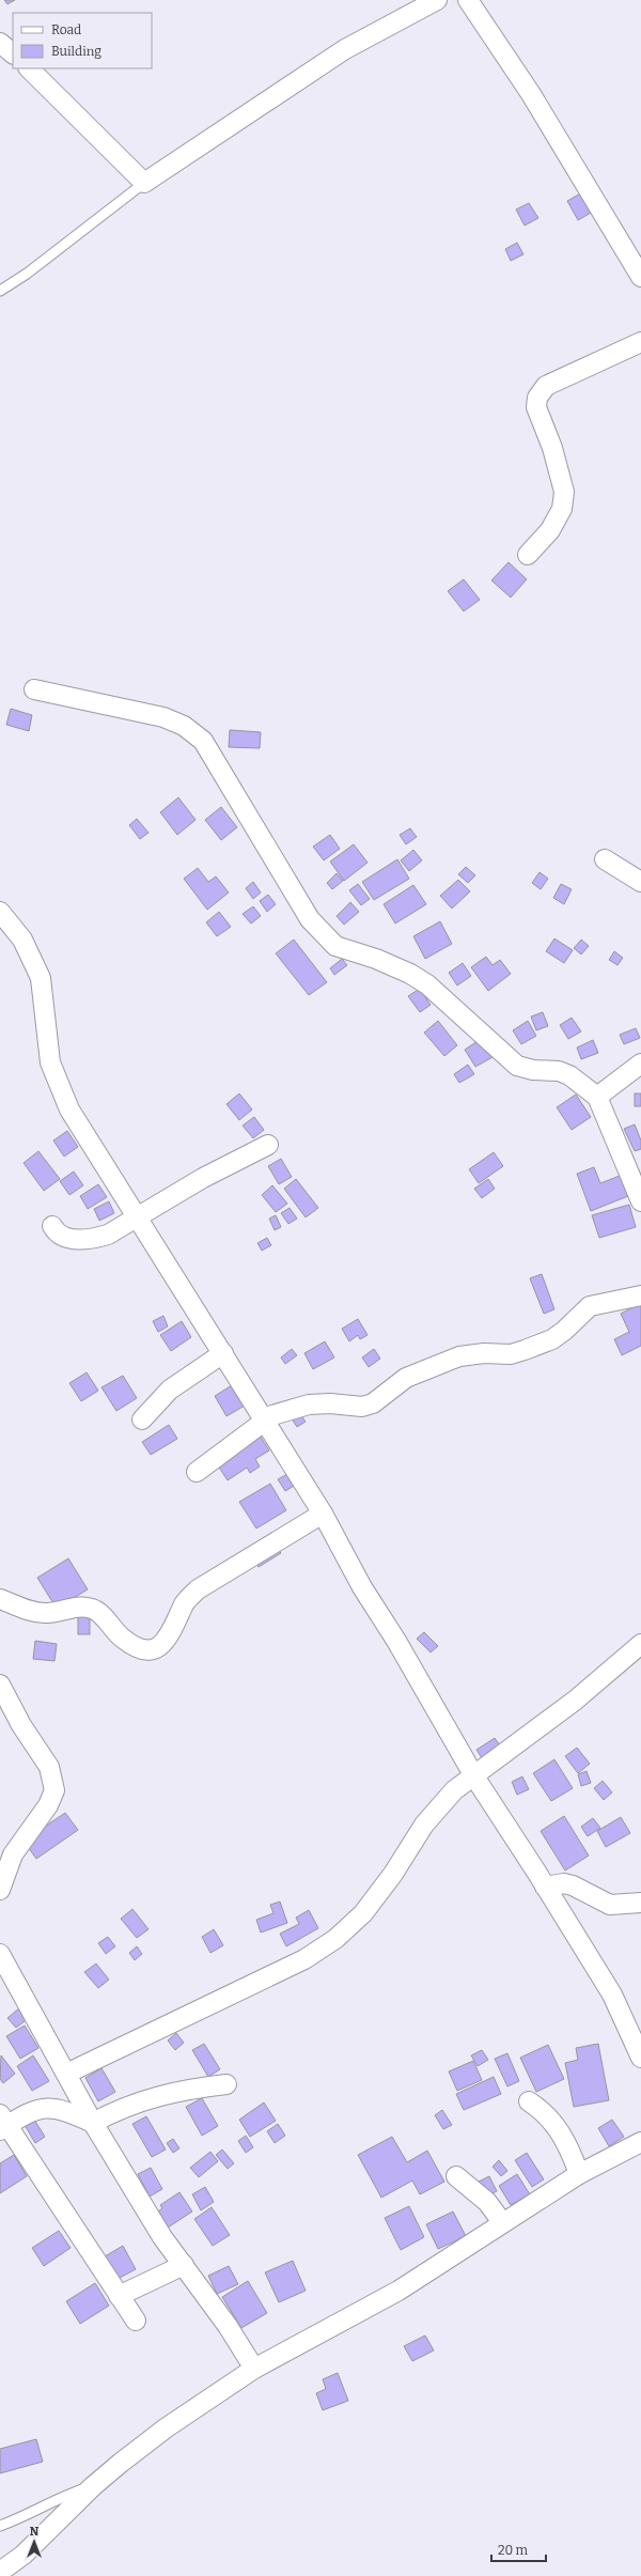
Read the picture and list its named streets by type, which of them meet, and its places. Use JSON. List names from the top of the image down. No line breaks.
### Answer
{"legend":["Road","Building"],"scale_bar":"20 m","north":"top"}
